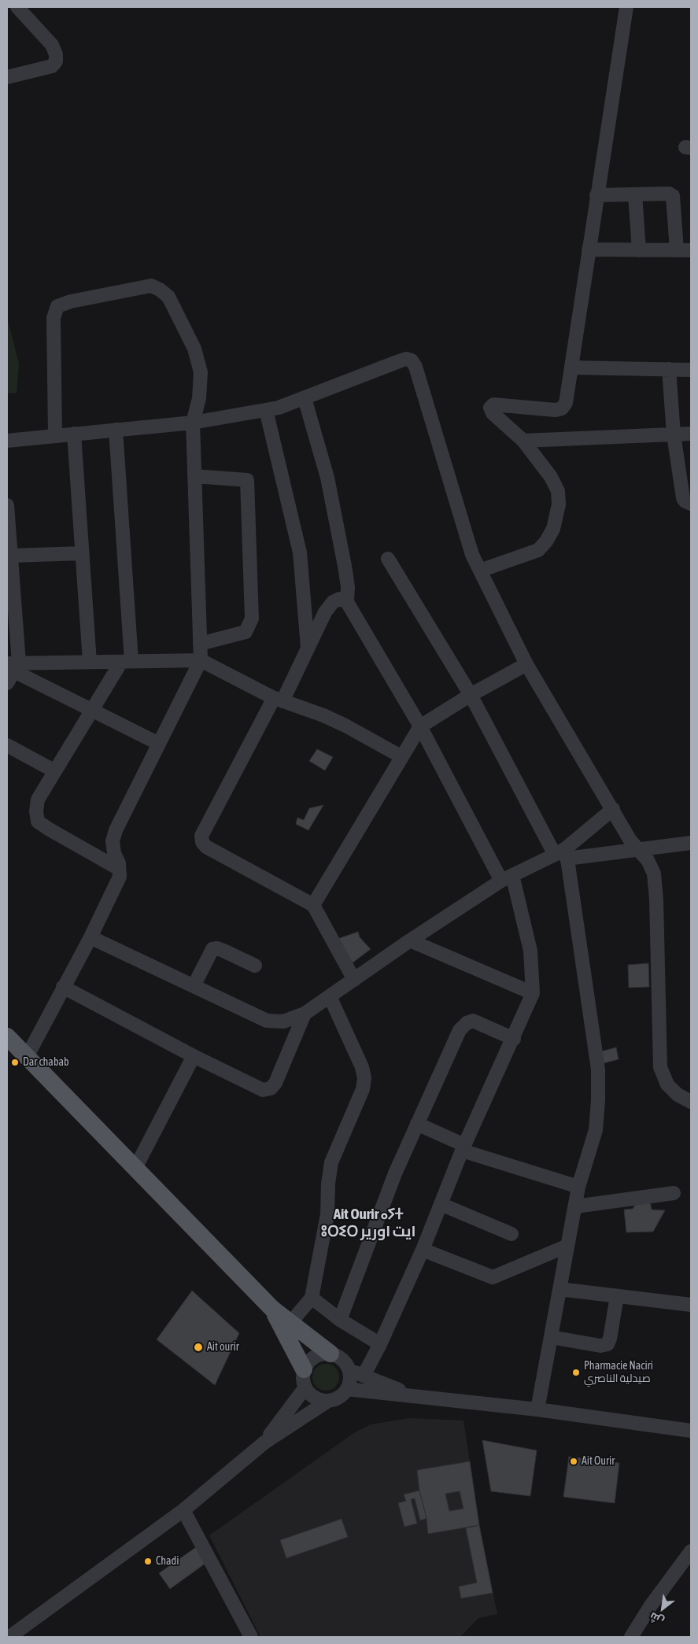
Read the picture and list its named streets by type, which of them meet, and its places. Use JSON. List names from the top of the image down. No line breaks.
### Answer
{"districts":["Ait Ourir ⴰⵢⵜ ⵓⵔⵉⵔ ايت اورير"],"places":["Dar chabab","Ait ourir","Pharmacie Naciri صيدلية الناصري","Ait Ourir","Chadi"],"north":"bottom left"}
